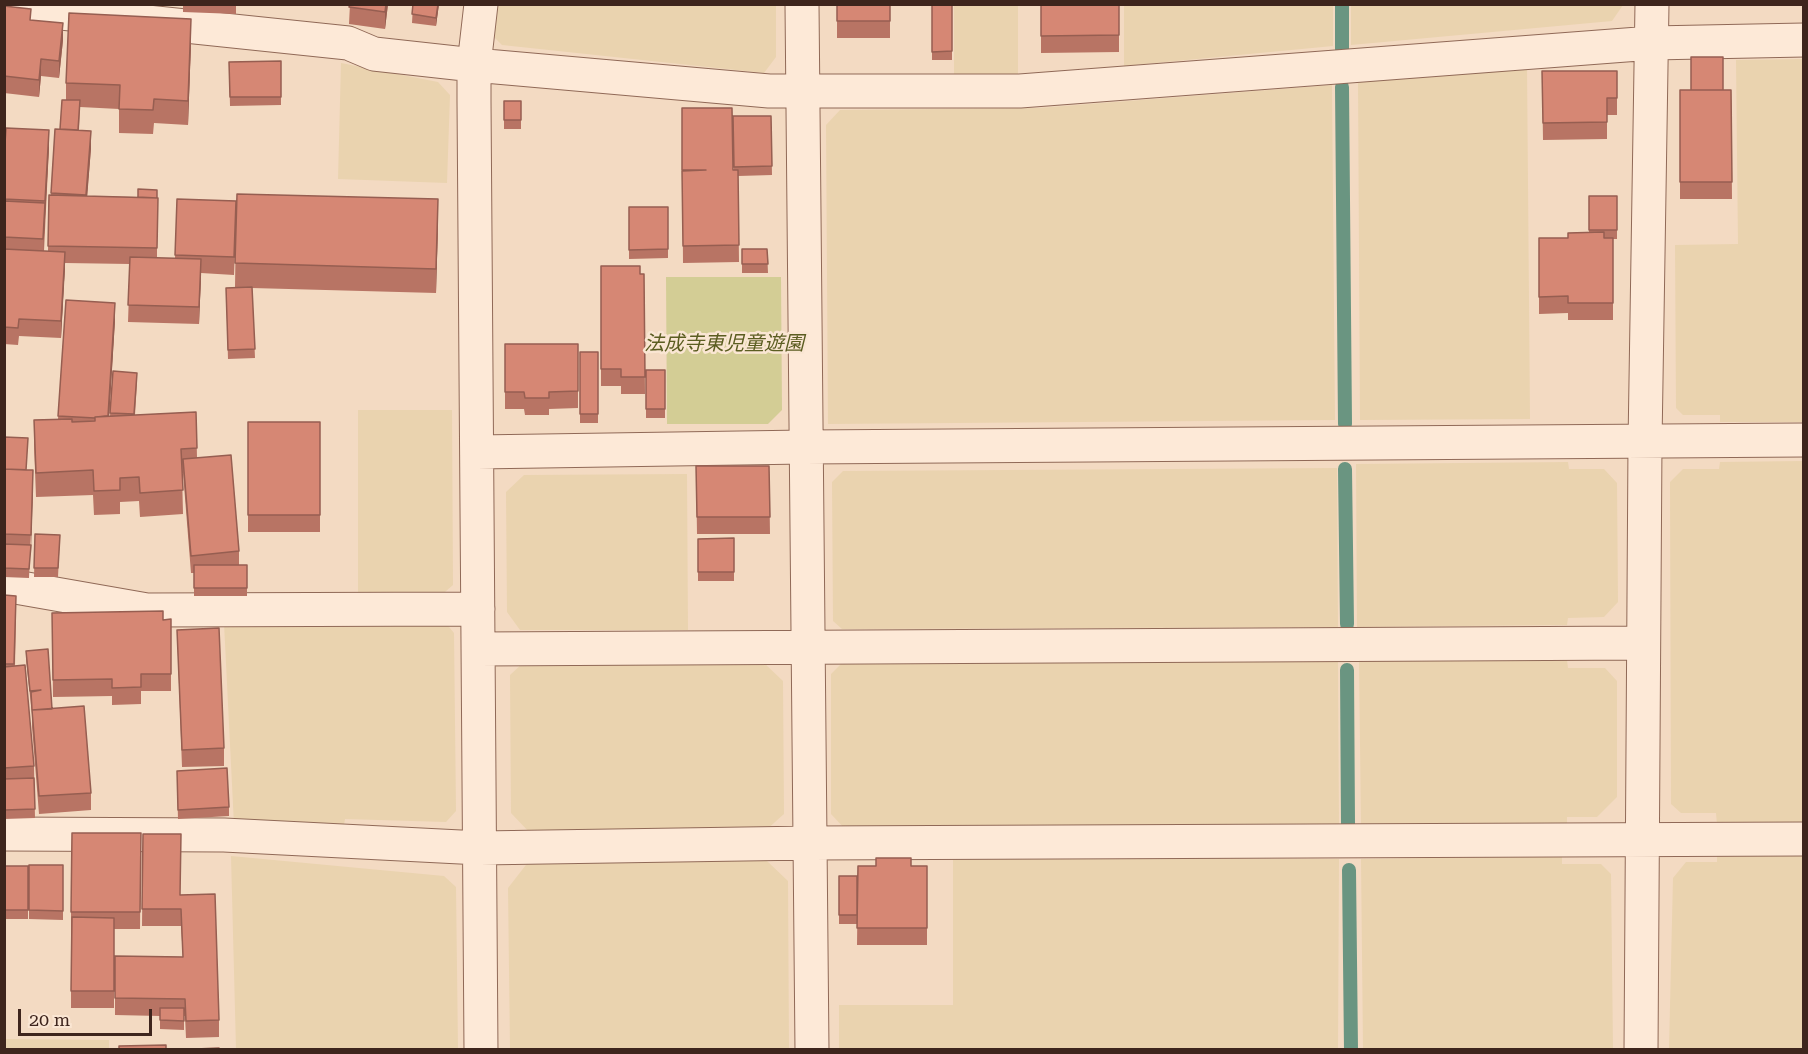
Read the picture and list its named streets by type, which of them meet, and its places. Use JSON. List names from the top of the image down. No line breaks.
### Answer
{"parks":["法成寺東児童遊園"],"scale_bar":"20 m"}
